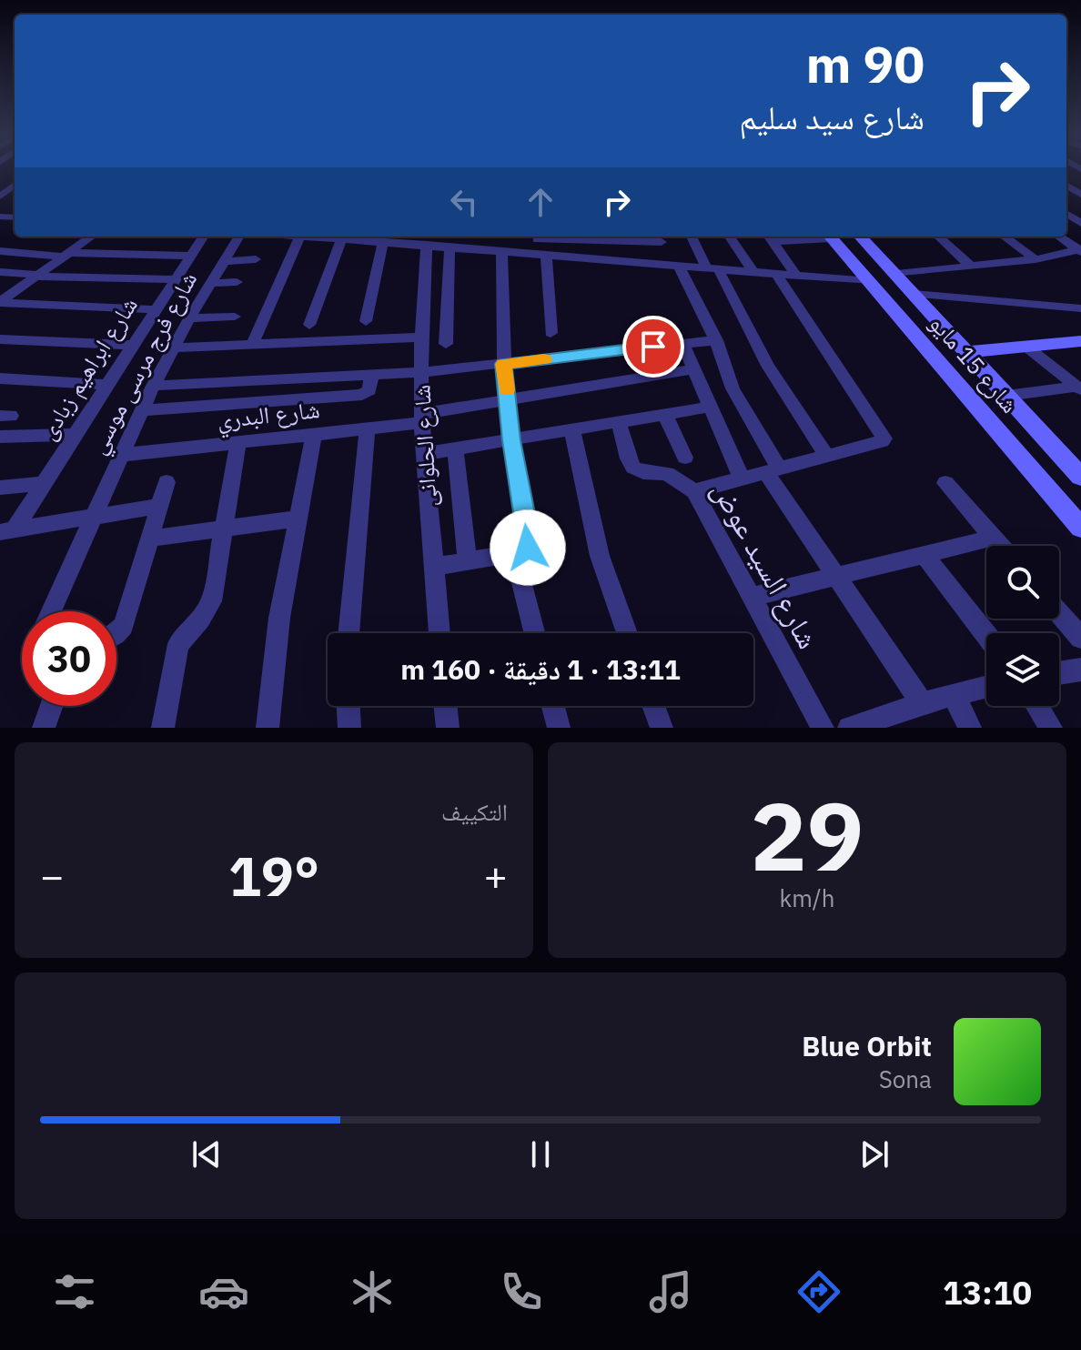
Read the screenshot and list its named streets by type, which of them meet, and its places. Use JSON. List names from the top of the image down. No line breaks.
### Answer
{"streets":{"main road":["شارع 15 مايو"],"street":["شارع فرج مرسى موسي","شارع ابراهيم زبادى","شارع البدري","شارع الحلوانى","شارع السيد عوض"]},"crossings":[["شارع فرج مرسى موسي","شارع البدري"],["شارع البدري","شارع الحلوانى"]],"page":{"turn":["90 m","شارع سيد سليم"],"limit":"30","trip":"13:11 · 1 دقيقة · 160 m","tile":[["29","km/h"],"التكييف"],"heat":["−","19°","+"],"song":["Blue Orbit","Sona"],"tabs":"13:10"}}
